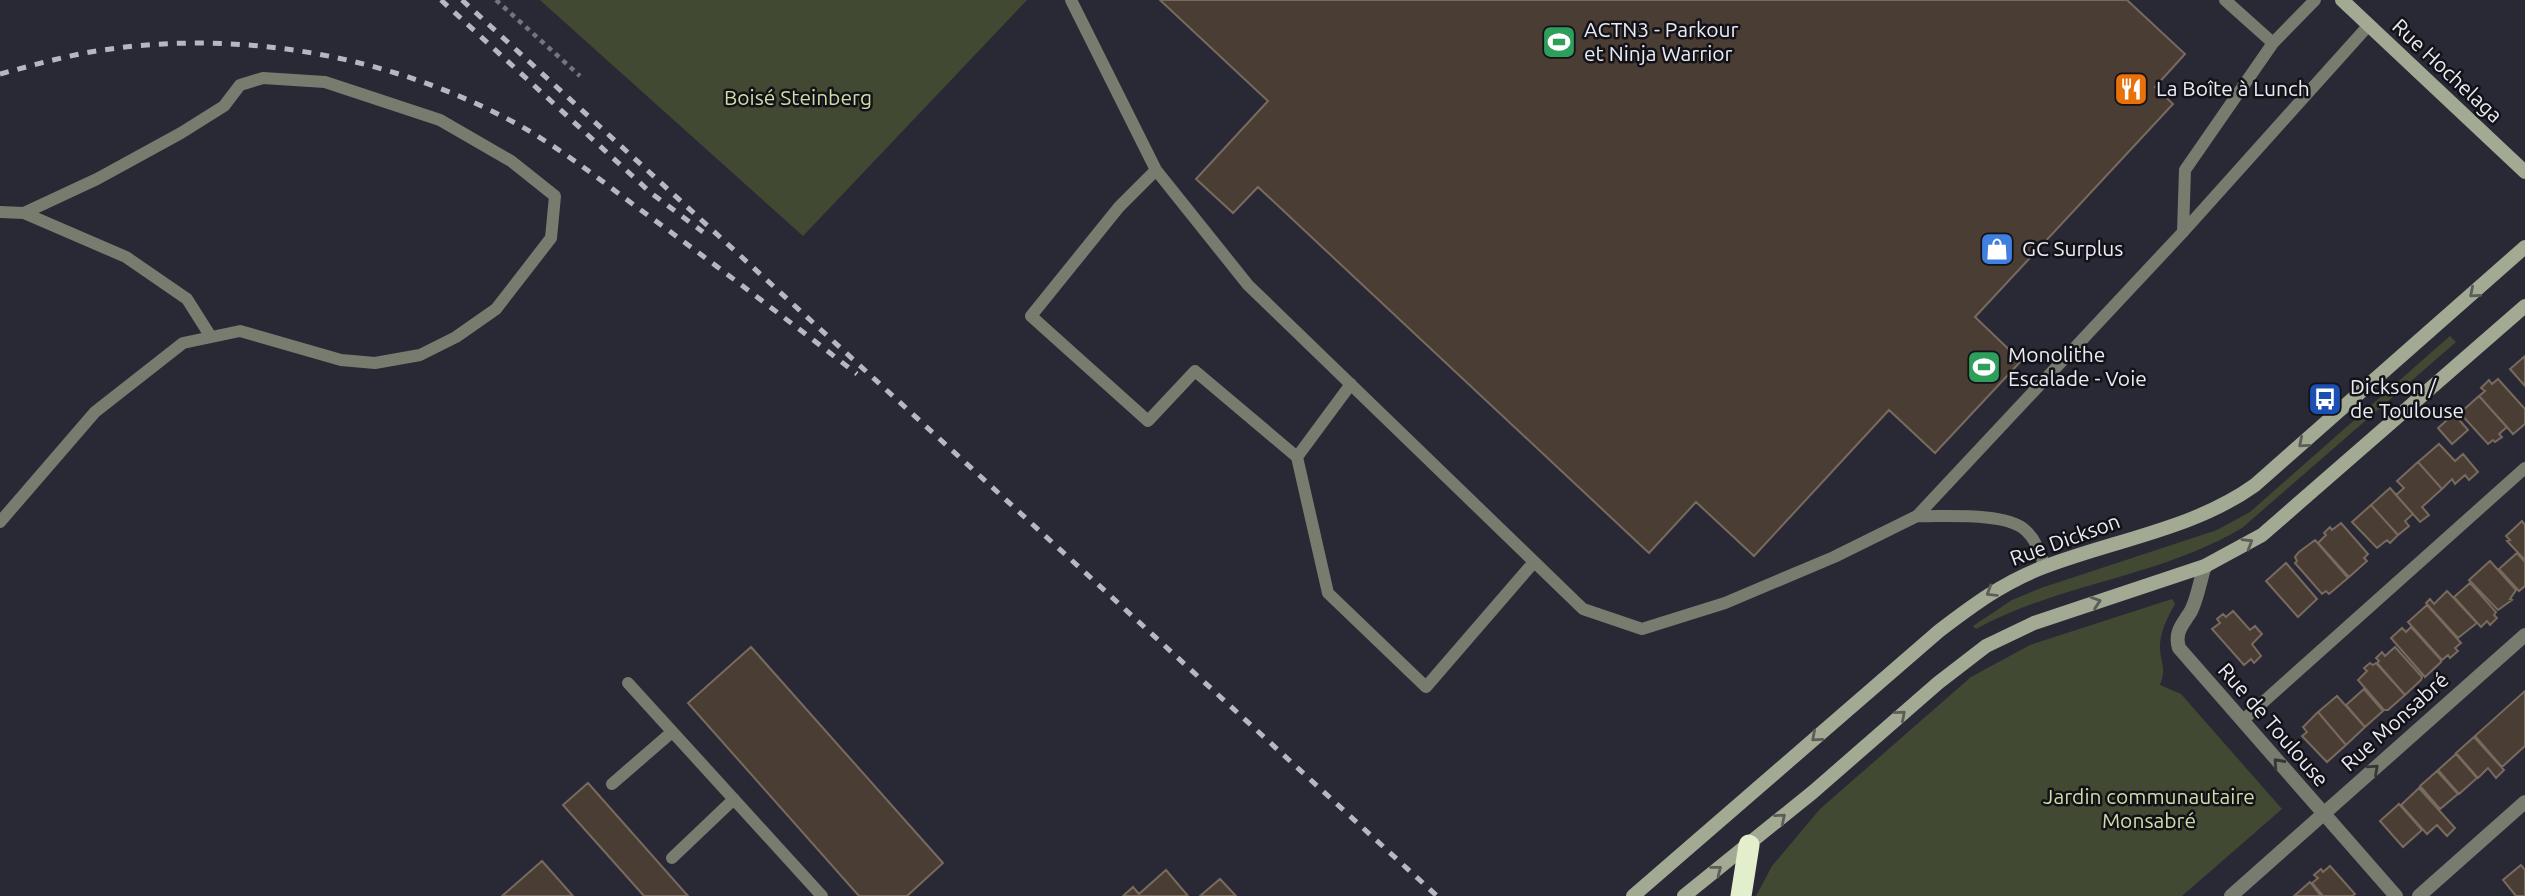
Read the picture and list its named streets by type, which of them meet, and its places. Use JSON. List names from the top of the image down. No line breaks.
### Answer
{"streets":{"main road":["Rue Hochelaga","Rue Dickson"],"street":["Rue Monsabré","Rue de Toulouse"]},"crossings":[["Rue Monsabré","Rue de Toulouse"]],"parks":["Boisé Steinberg","Jardin communautaire Monsabré"],"places":{"sports":["ACTN3 - Parkour et Ninja Warrior","Monolithe Escalade - Voie"],"restaurant":["La Boîte à Lunch"],"shop":["GC Surplus"],"bus stop":["Dickson / de Toulouse"]}}
